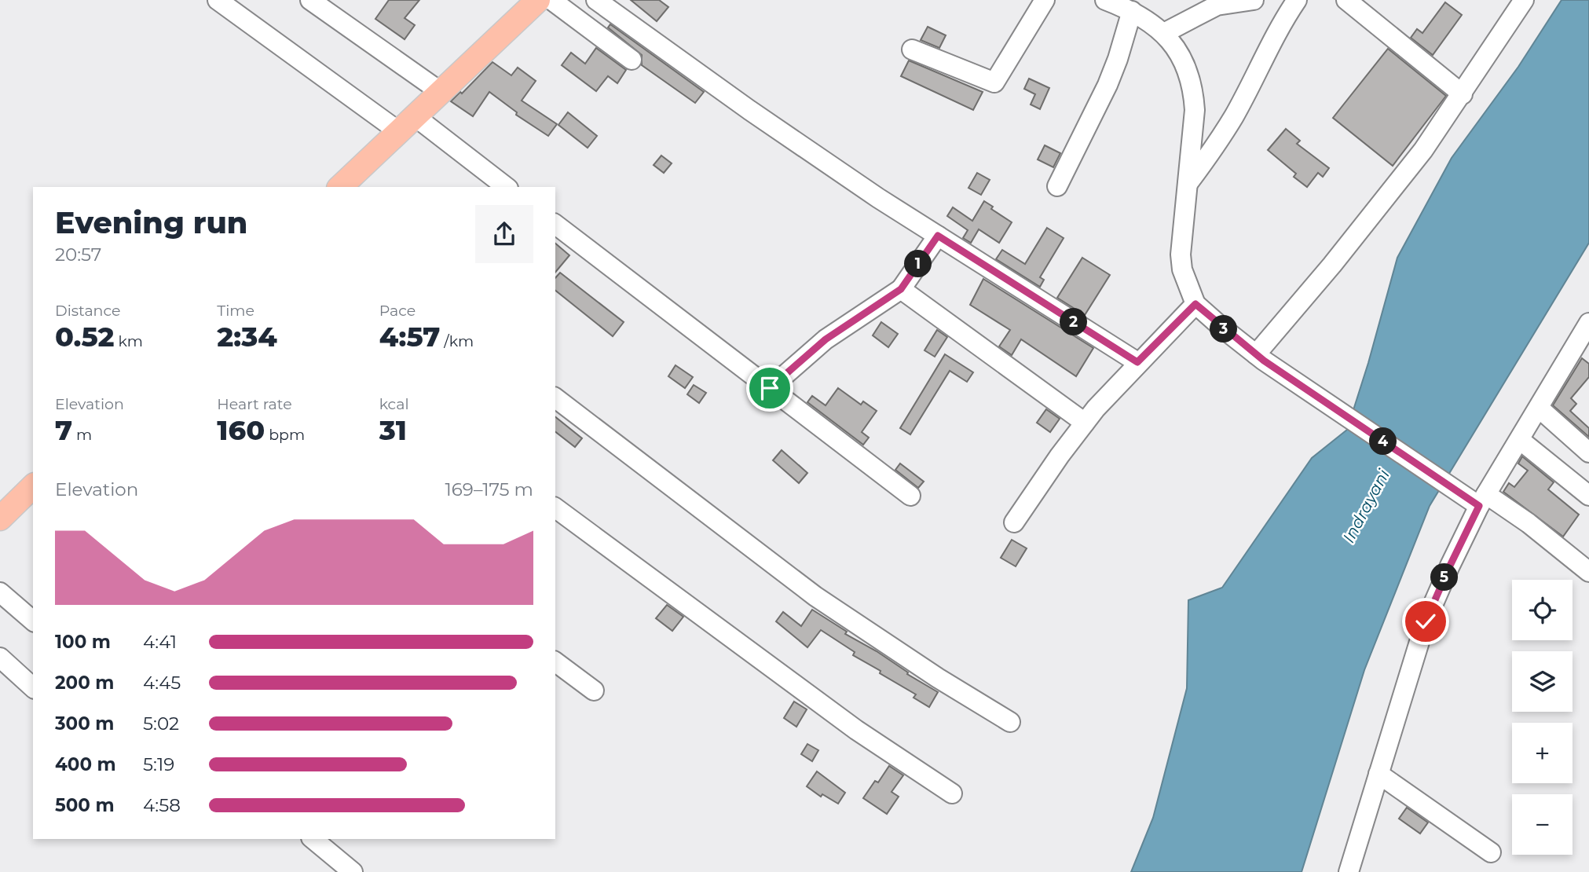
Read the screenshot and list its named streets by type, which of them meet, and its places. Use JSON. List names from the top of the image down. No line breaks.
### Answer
{"water":["Indrayani"],"page":{"heading":["Evening run","20:57"],"pins":["1","2","3","4","5"],"stats":[["Distance","0.52 km"],["Time","2:34"],["Pace","4:57 /km"],["Elevation","7 m"],["Heart rate","160 bpm"],["kcal","31"]],"chart":["Elevation","169–175 m"],"map_buttons":["+","−"],"list":[{"name":"100 m","note":"4:41"},{"name":"200 m","note":"4:45"},{"name":"300 m","note":"5:02"},{"name":"400 m","note":"5:19"},{"name":"500 m","note":"4:58"}]}}
